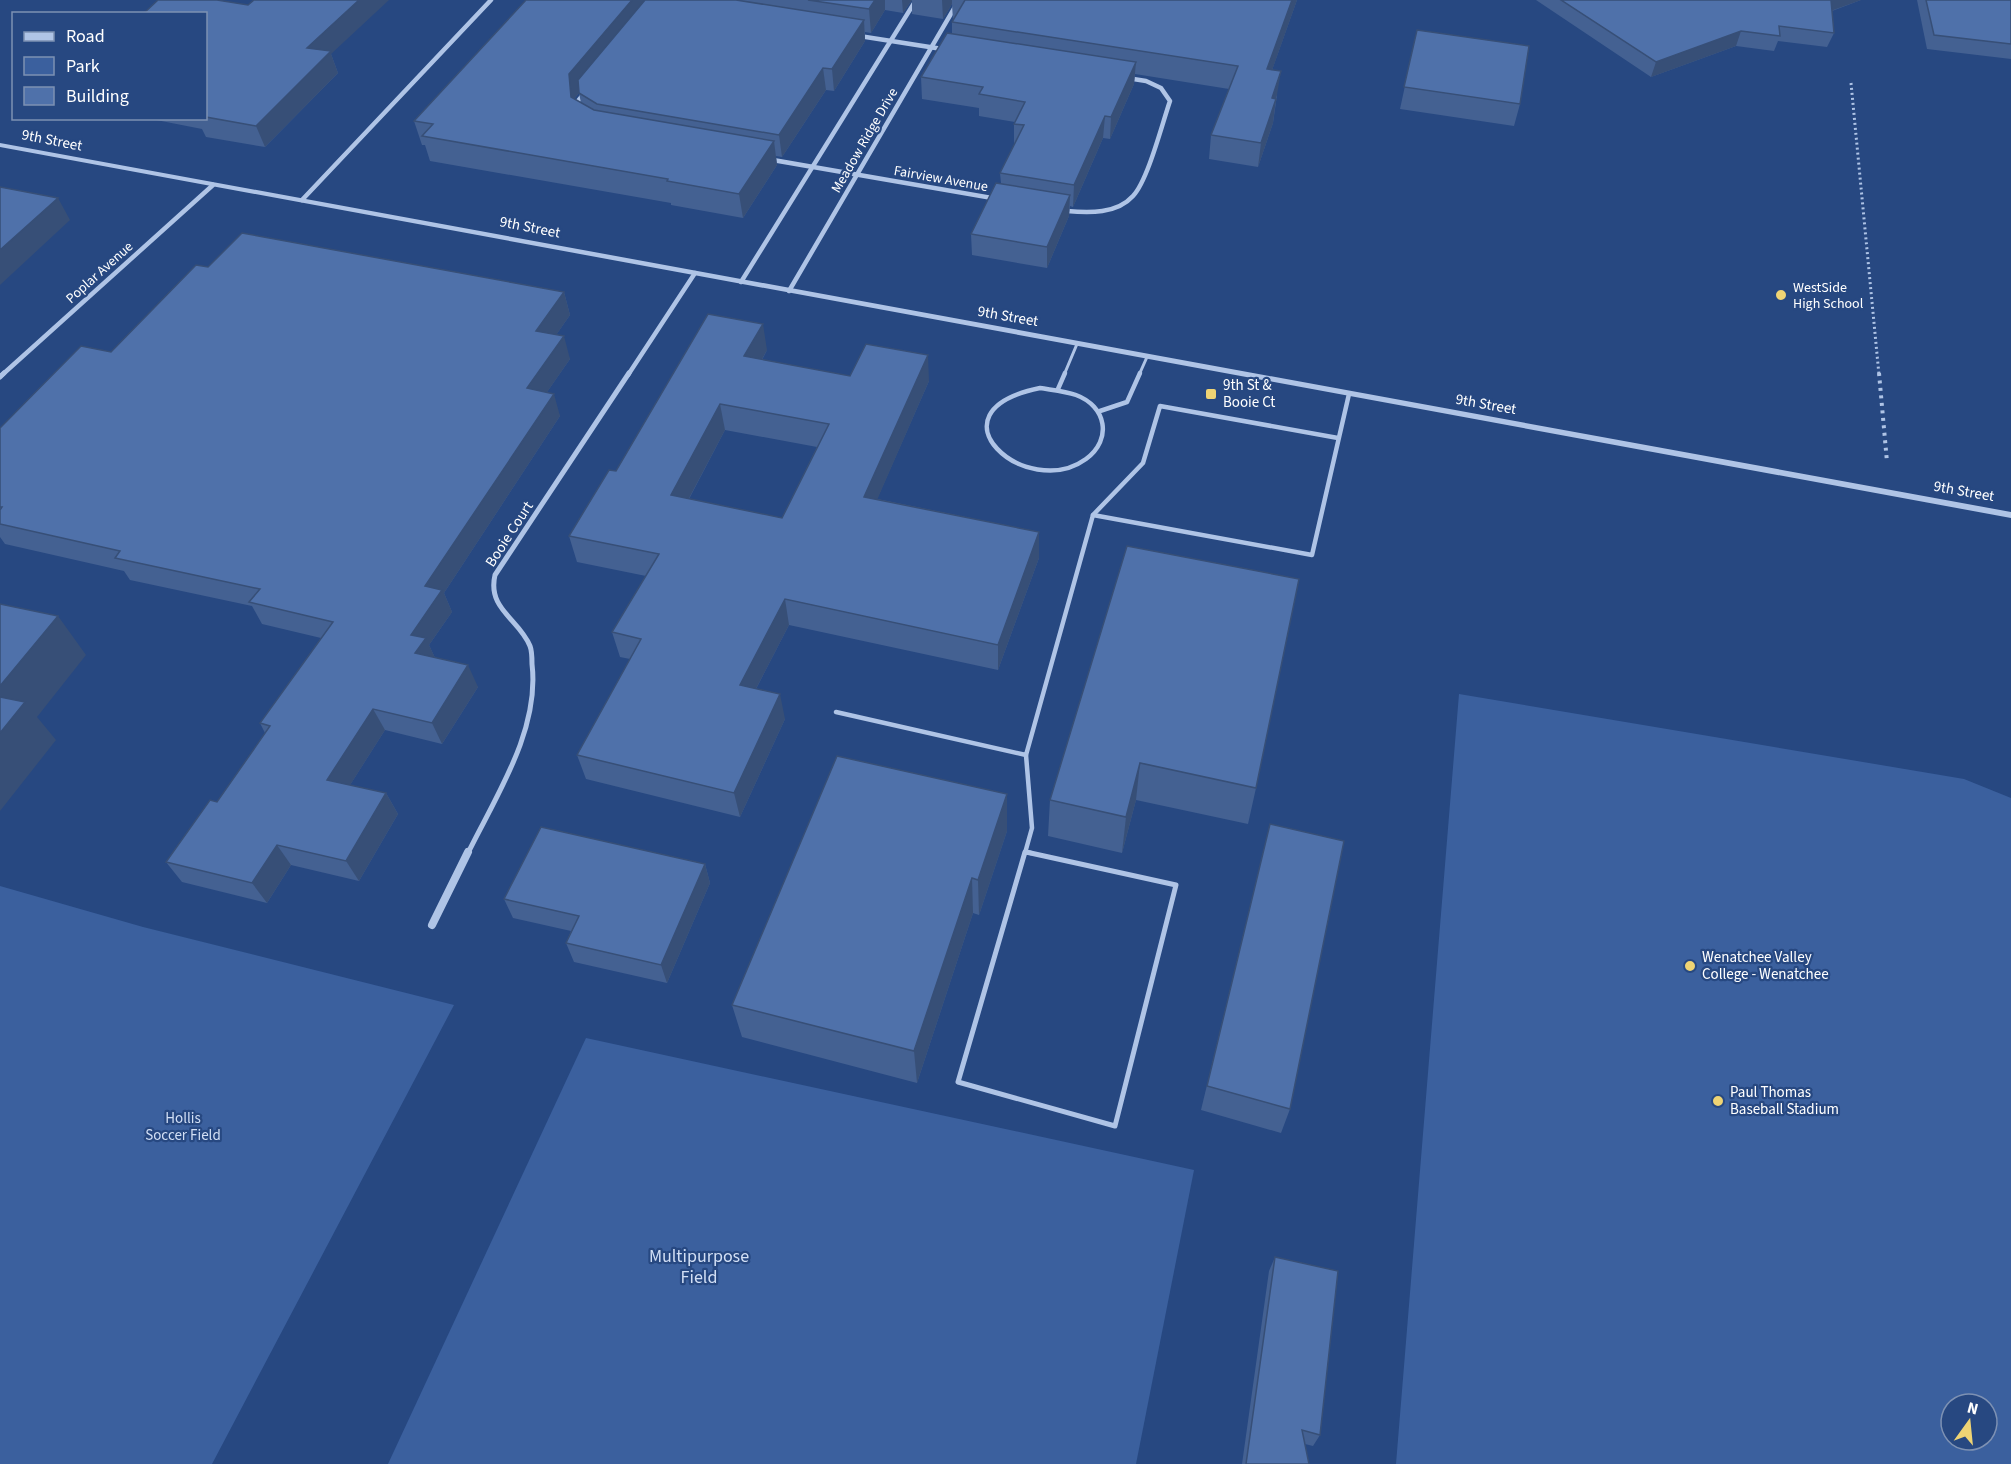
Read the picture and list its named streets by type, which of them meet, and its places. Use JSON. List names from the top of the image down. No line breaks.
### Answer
{"streets":{"street":["9th Street","Meadow Ridge Drive","Fairview Avenue","Poplar Avenue","Booie Court"]},"crossings":[["9th Street","Meadow Ridge Drive"],["9th Street","Poplar Avenue"],["9th Street","Booie Court"],["Meadow Ridge Drive","Fairview Avenue"]],"parks":["Hollis Soccer Field","Multipurpose Field"],"places":{"other":["WestSide High School","Wenatchee Valley College - Wenatchee","Paul Thomas Baseball Stadium"],"transit":["9th St & Booie Ct"]},"legend":["Road","Park","Building"],"north":"top"}
